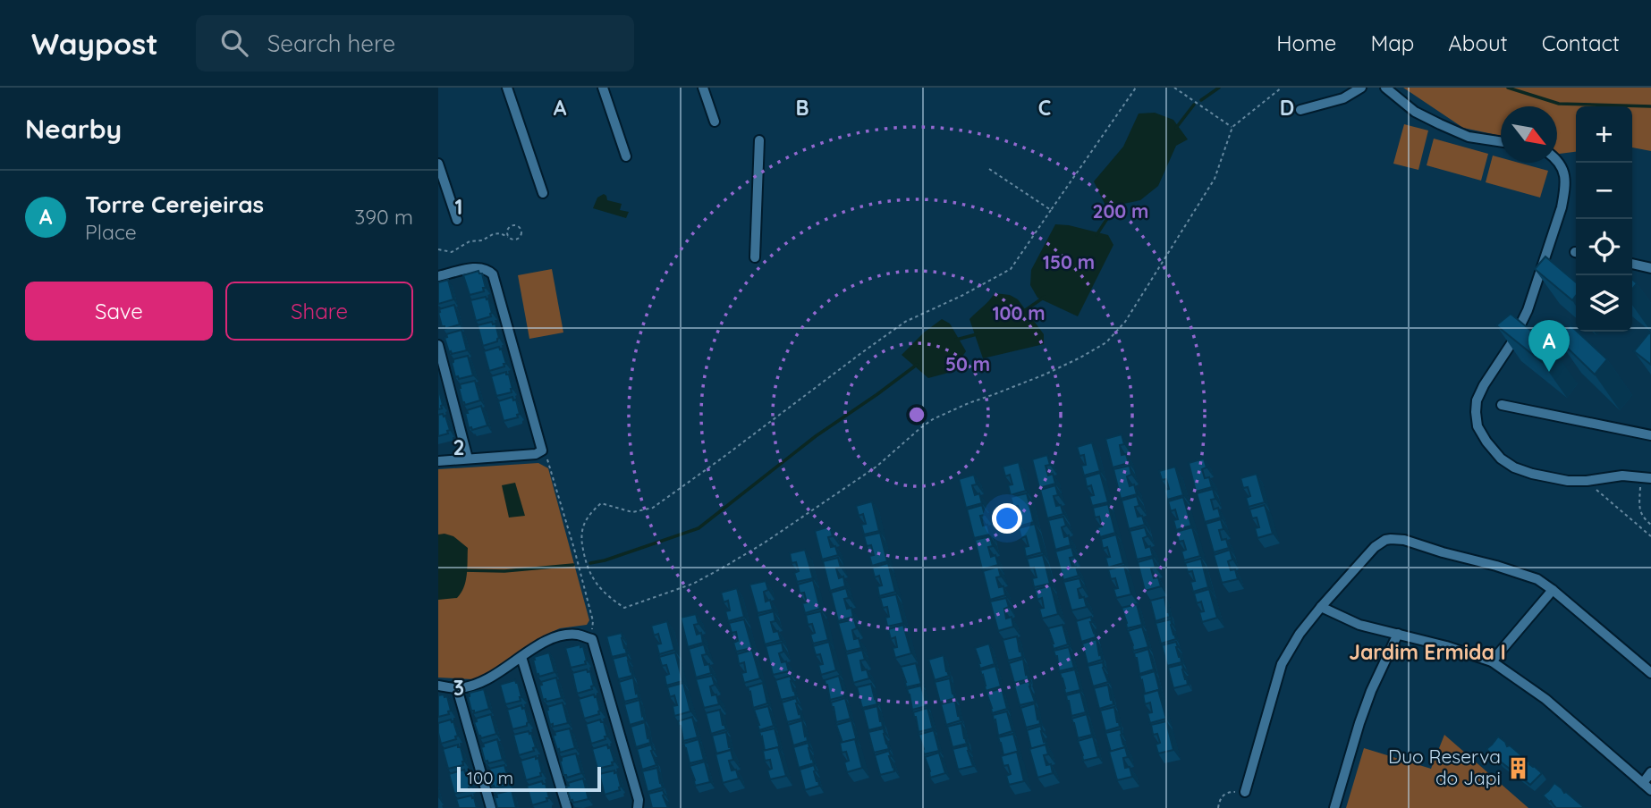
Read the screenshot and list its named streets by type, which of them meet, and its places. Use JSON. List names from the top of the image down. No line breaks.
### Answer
{"districts":["Jardim Ermida I"],"places":{"building":["Duo Reserva do Japi"]},"scale_bar":"100 m","north":"bottom right","page":{"header":"Waypost","search":"Search here","nav":["Home","Map","About","Contact"],"heading":"Nearby","map_buttons":["+","−"],"list":[{"mark":"A","name":"Torre Cerejeiras","note":"Place","value":"390 m"}],"buttons":["Save","Share"],"pins":"A","scale":"100 m"},"grid":{"columns":["A","B","C","D"],"rows":["1","2","3"]},"rings":["200 m","150 m","100 m","50 m"]}
